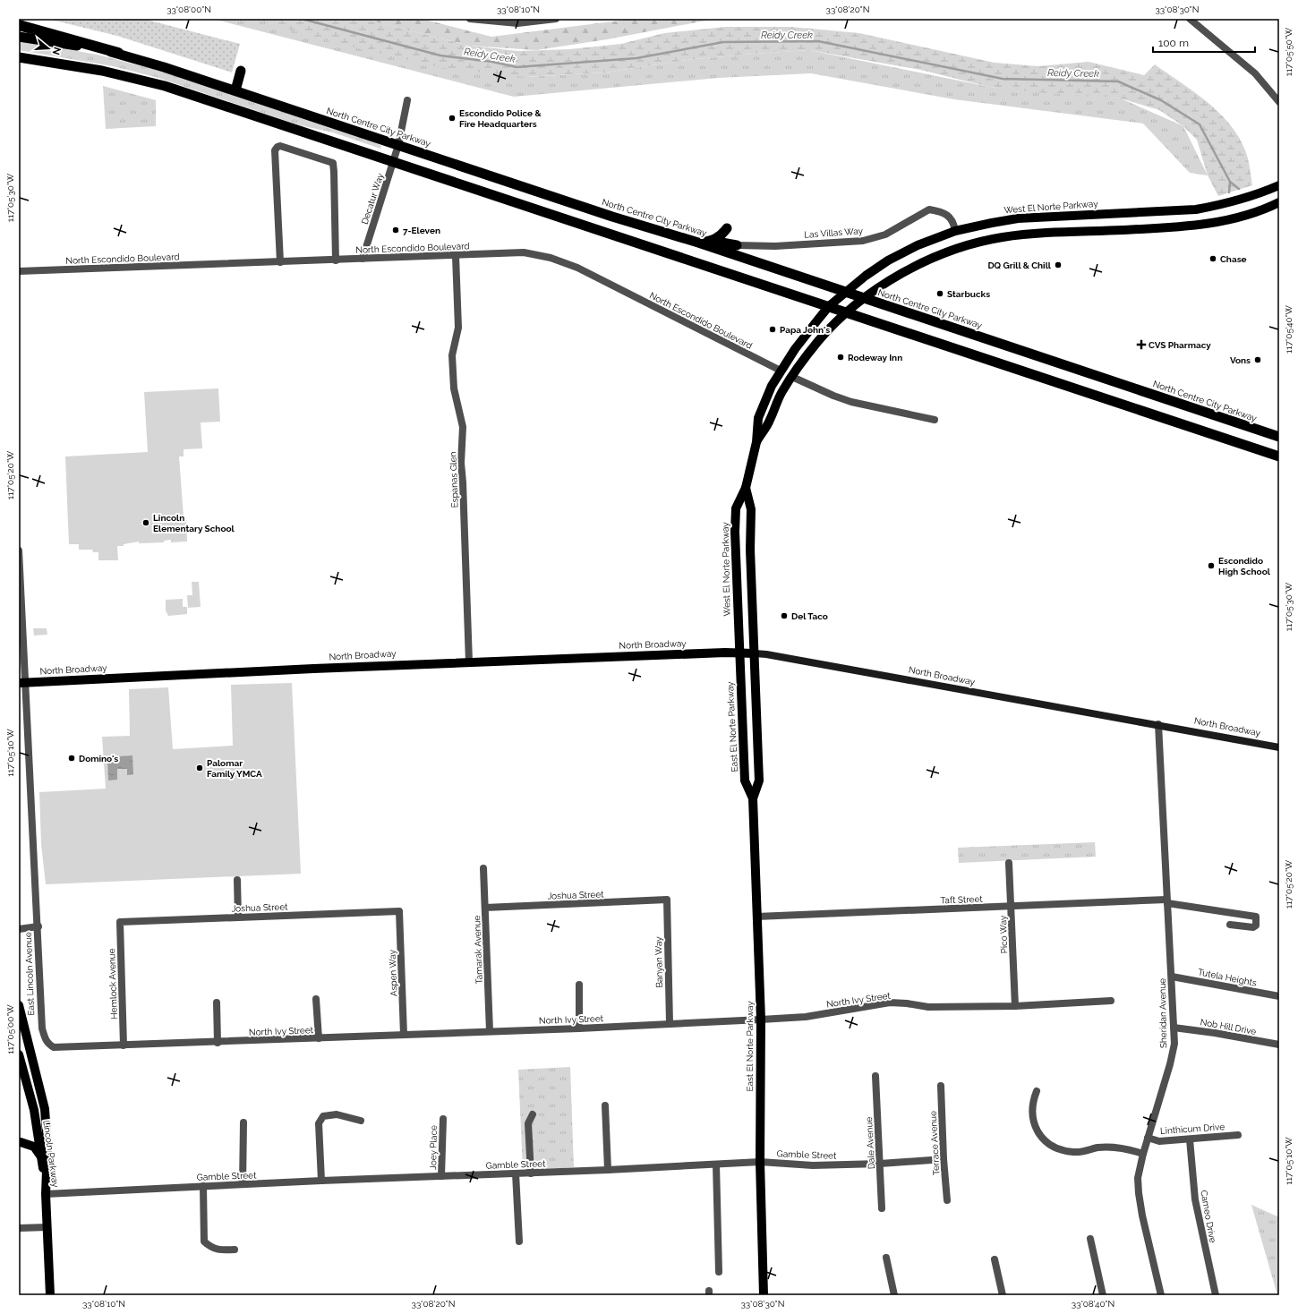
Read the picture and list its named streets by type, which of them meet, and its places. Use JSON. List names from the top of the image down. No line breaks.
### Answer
{"streets":{"highway":["North Centre City Parkway"],"main road":["West El Norte Parkway","North Broadway","East El Norte Parkway","Lincoln Parkway"],"street":["Decatur Way","Las Villas Way","North Escondido Boulevard","Espanas Glen","Joshua Street","Taft Street","Pico Way","Tamarak Avenue","Banyan Way","Aspen Way","East Lincoln Avenue","Tutela Heights","Hemlock Avenue","North Ivy Street","Sheridan Avenue","Nob Hill Drive","Linthicum Drive","Dale Avenue","Terrace Avenue","Joey Place","Gamble Street","Cameo Drive"]},"crossings":[["North Centre City Parkway","Decatur Way"],["North Centre City Parkway","West El Norte Parkway"],["Decatur Way","North Escondido Boulevard"],["West El Norte Parkway","Las Villas Way"],["West El Norte Parkway","North Escondido Boulevard"],["West El Norte Parkway","North Broadway"],["West El Norte Parkway","East El Norte Parkway"],["North Escondido Boulevard","Espanas Glen"],["Espanas Glen","North Broadway"],["North Broadway","East El Norte Parkway"],["North Broadway","East Lincoln Avenue"],["North Broadway","Sheridan Avenue"],["East El Norte Parkway","Taft Street"],["East El Norte Parkway","North Ivy Street"],["East El Norte Parkway","Gamble Street"],["Joshua Street","Tamarak Avenue"],["Joshua Street","Banyan Way"],["Joshua Street","Aspen Way"],["Joshua Street","Hemlock Avenue"],["Taft Street","Pico Way"],["Taft Street","Sheridan Avenue"],["Pico Way","North Ivy Street"],["Tamarak Avenue","North Ivy Street"],["Banyan Way","North Ivy Street"],["Aspen Way","North Ivy Street"],["East Lincoln Avenue","North Ivy Street"],["Tutela Heights","Sheridan Avenue"],["Hemlock Avenue","North Ivy Street"],["Sheridan Avenue","Nob Hill Drive"],["Sheridan Avenue","Linthicum Drive"],["Linthicum Drive","Cameo Drive"],["Dale Avenue","Gamble Street"],["Terrace Avenue","Gamble Street"],["Joey Place","Gamble Street"],["Lincoln Parkway","Gamble Street"]],"water":["Reidy Creek"],"places":{"other":["Escondido Police & Fire Headquarters","7-Eleven","Chase","DQ Grill & Chill","Starbucks","Papa John's","Rodeway Inn","Vons","Lincoln Elementary School","Escondido High School","Del Taco","Domino's","Palomar Family YMCA"],"health":["CVS Pharmacy"]},"scale_bar":"100 m","north":"right","coordinates":["33°08'00\"N","33°08'10\"N","33°08'20\"N","33°08'30\"N","117°05'50\"W","117°05'30\"W","117°05'40\"W","117°05'20\"W","117°05'10\"W","117°05'00\"W","33°08'40\"N"]}
